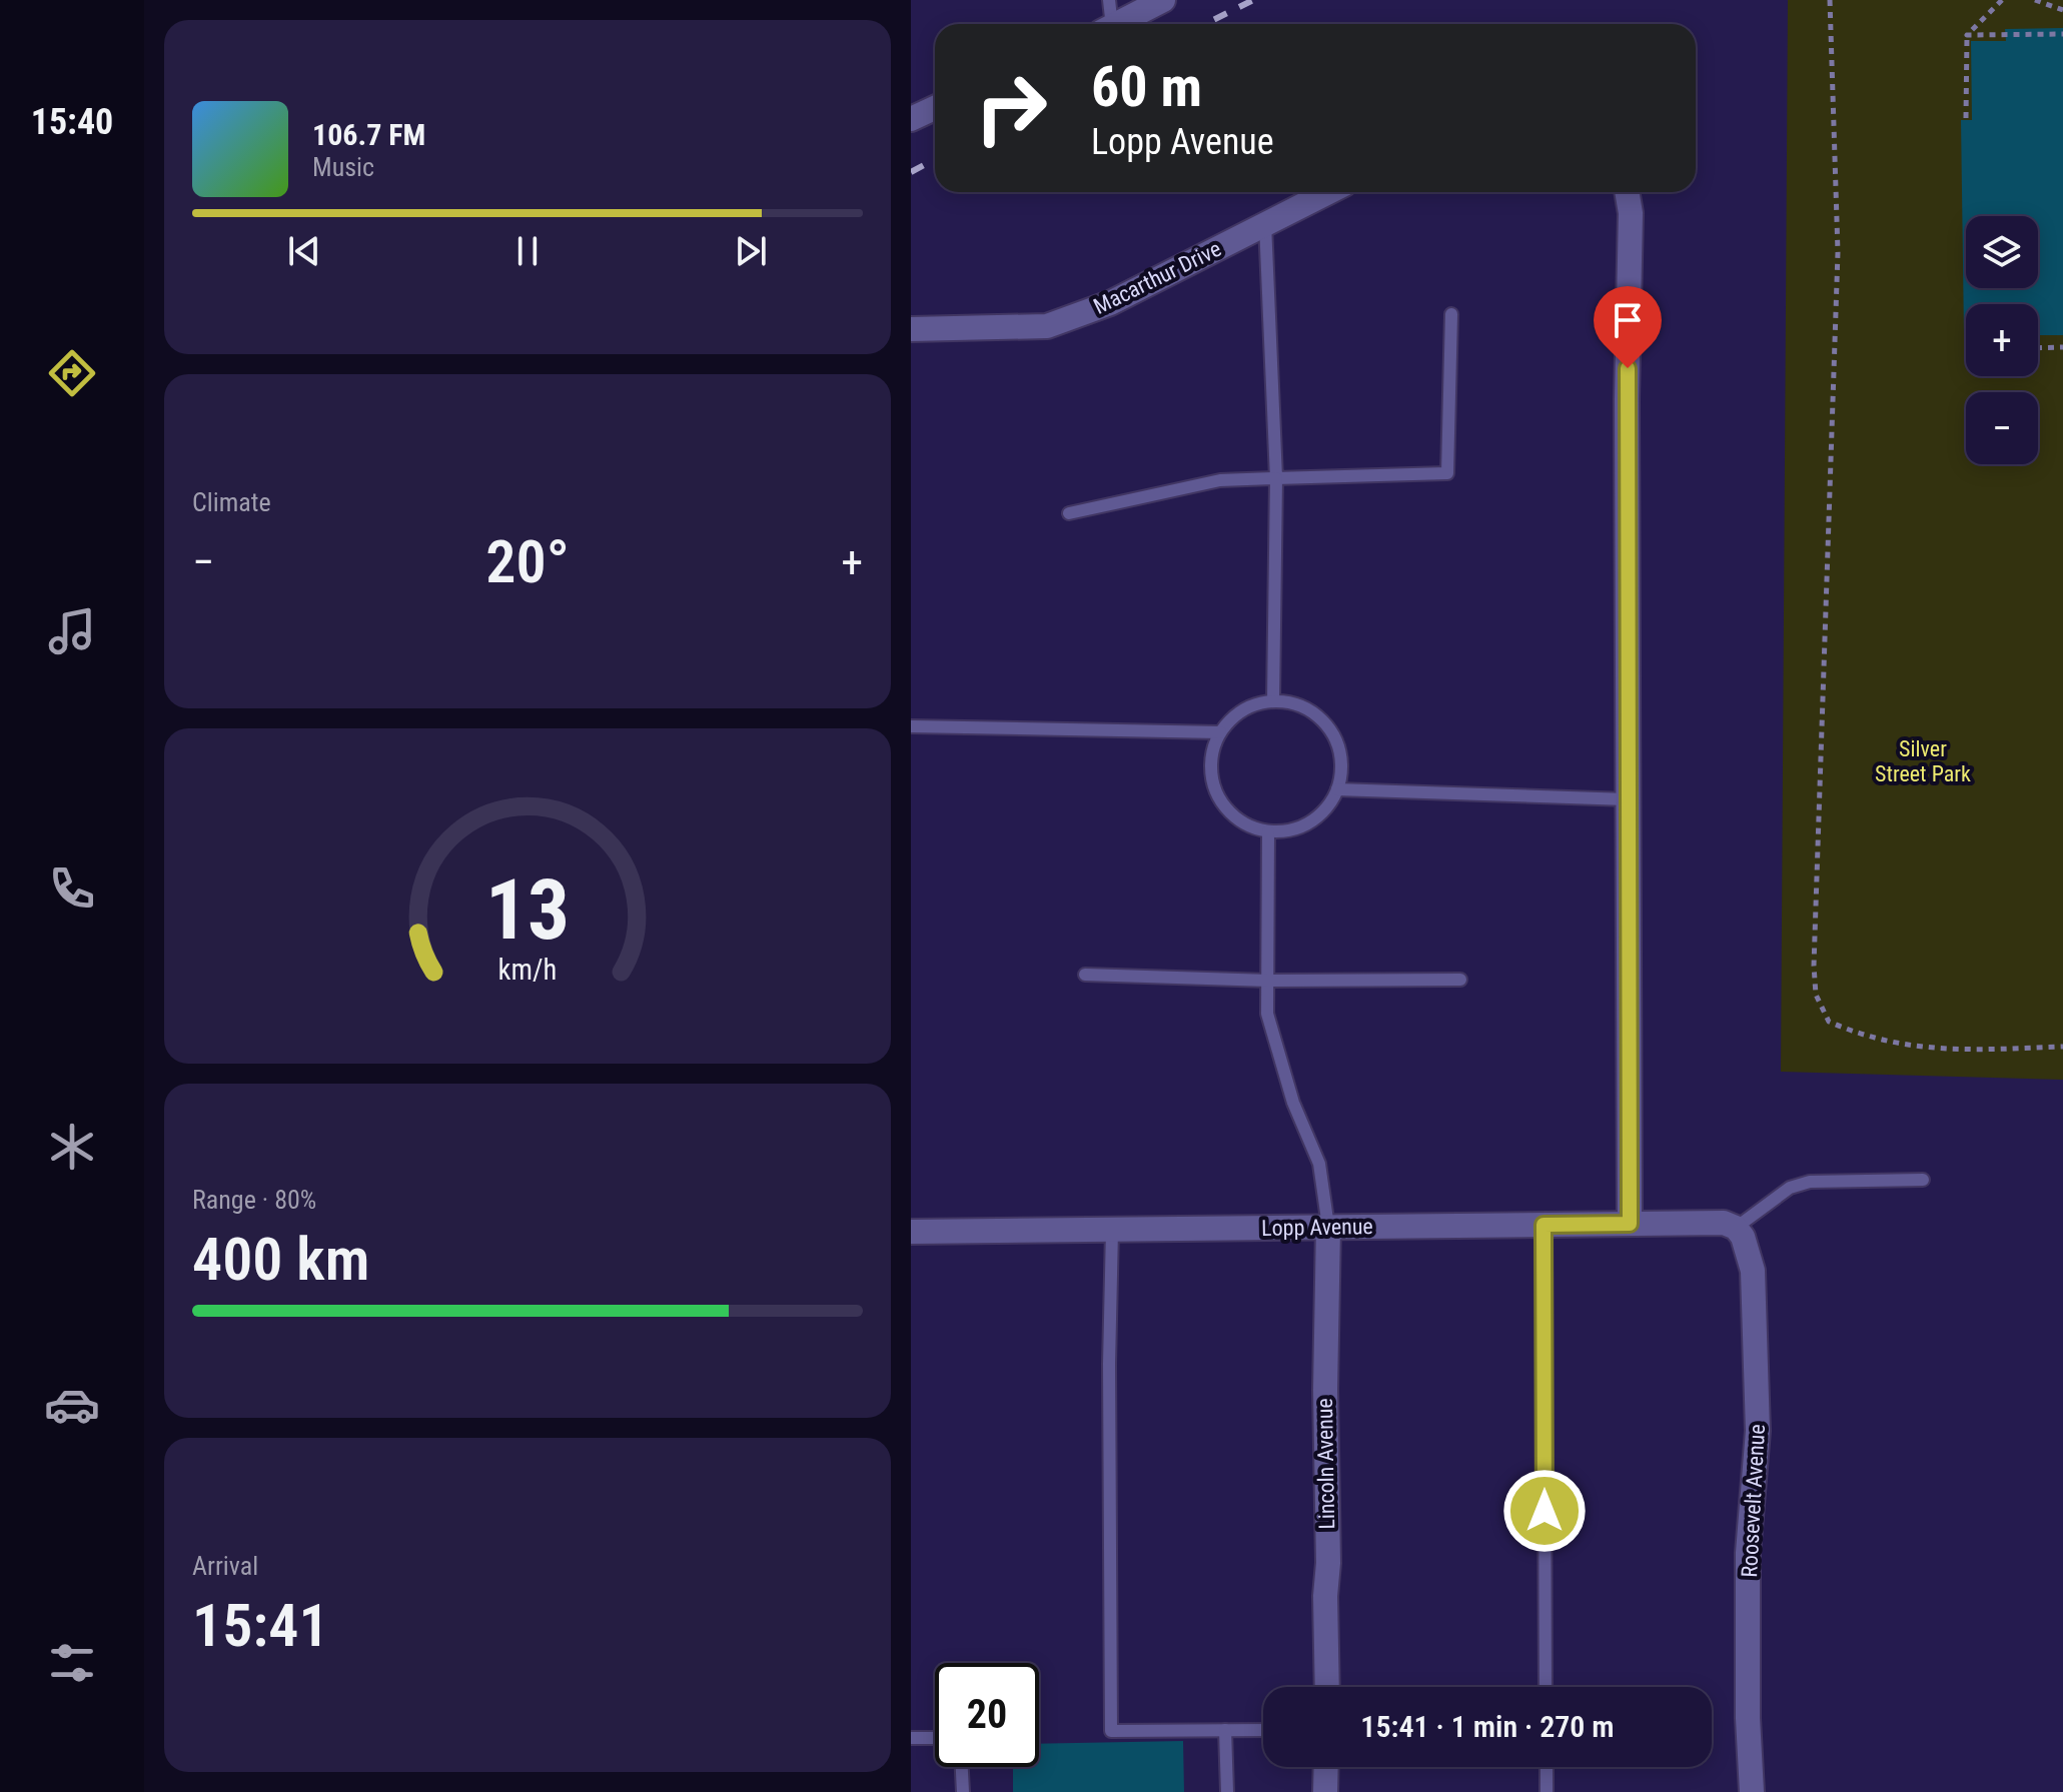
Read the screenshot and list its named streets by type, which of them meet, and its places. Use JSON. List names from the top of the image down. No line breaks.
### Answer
{"streets":{"street":["Macarthur Drive","Lopp Avenue","Lincoln Avenue","Roosevelt Avenue"]},"crossings":[["Lopp Avenue","Lincoln Avenue"],["Lopp Avenue","Roosevelt Avenue"]],"parks":["Silver Street Park"],"page":{"tabs":"15:40","turn":["60 m","Lopp Avenue"],"song":["106.7 FM","Music"],"map_buttons":["+","−"],"tile":["Climate",["Range · 80%","400 km"],["Arrival","15:41"]],"heat":["−","20°","+"],"limit":"20","trip":"15:41 · 1 min · 270 m","gauge":["13","km/h"]}}
